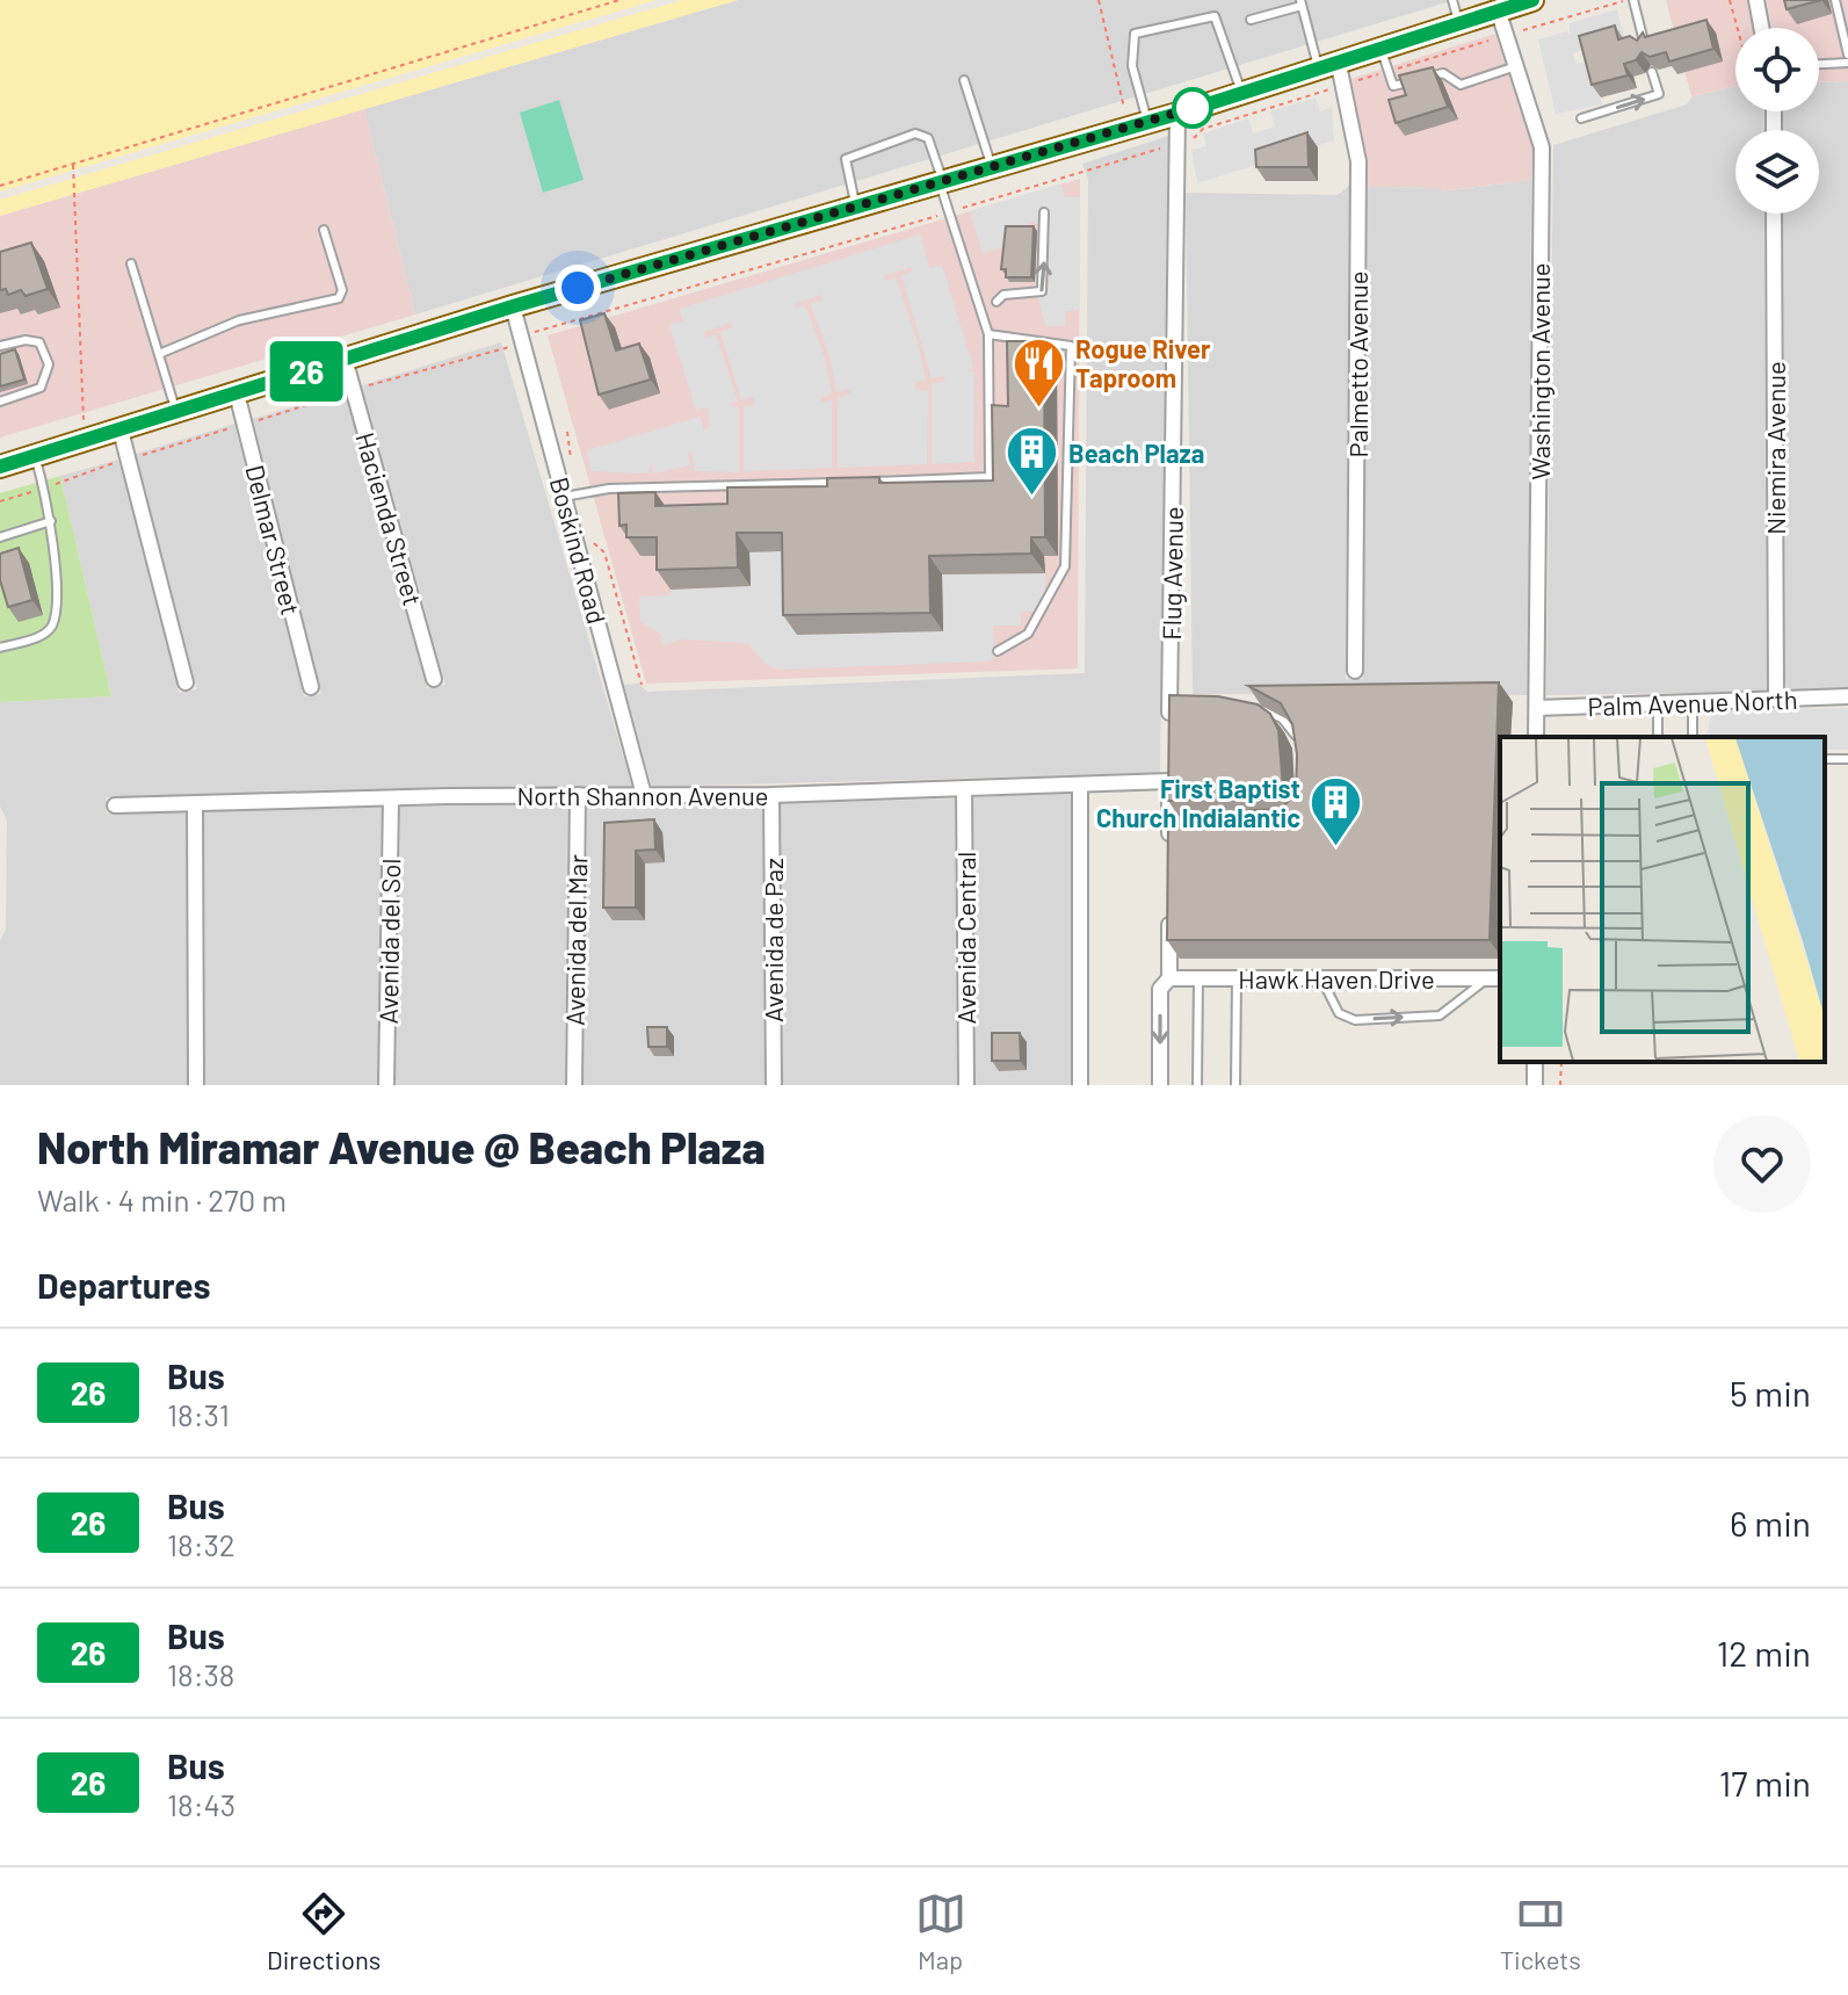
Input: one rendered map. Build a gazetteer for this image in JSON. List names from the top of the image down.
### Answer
{
  "streets": {
    "street": [
      "Palmetto Avenue",
      "Washington Avenue",
      "Niemira Avenue",
      "Hacienda Street",
      "Delmar Street",
      "Boskind Road",
      "Flug Avenue",
      "Palm Avenue North",
      "North Shannon Avenue",
      "Avenida Central",
      "Avenida del Mar",
      "Avenida de Paz",
      "Avenida del Sol",
      "Hawk Haven Drive"
    ]
  },
  "crossings": [
    ["Washington Avenue", "Palm Avenue North"],
    ["Niemira Avenue", "Palm Avenue North"],
    ["Boskind Road", "North Shannon Avenue"],
    ["North Shannon Avenue", "Avenida Central"],
    ["North Shannon Avenue", "Avenida del Mar"],
    ["North Shannon Avenue", "Avenida de Paz"],
    ["North Shannon Avenue", "Avenida del Sol"]
  ],
  "places": {
    "restaurant": ["Rogue River Taproom"],
    "building": ["Beach Plaza", "First Baptist Church Indialantic"]
  },
  "lines": ["bus line 26"],
  "page": {
    "on_map": "26",
    "heading": [
      ["North Miramar Avenue @ Beach Plaza", "Walk · 4 min · 270 m"],
      "Departures"
    ],
    "list": [
      {
        "mark": "26",
        "name": "Bus",
        "note": "18:31",
        "value": "5 min"
      },
      {
        "mark": "26",
        "name": "Bus",
        "note": "18:32",
        "value": "6 min"
      },
      {
        "mark": "26",
        "name": "Bus",
        "note": "18:38",
        "value": "12 min"
      },
      {
        "mark": "26",
        "name": "Bus",
        "note": "18:43",
        "value": "17 min"
      }
    ],
    "tabs": ["Directions", "Map", "Tickets"]
  }
}
